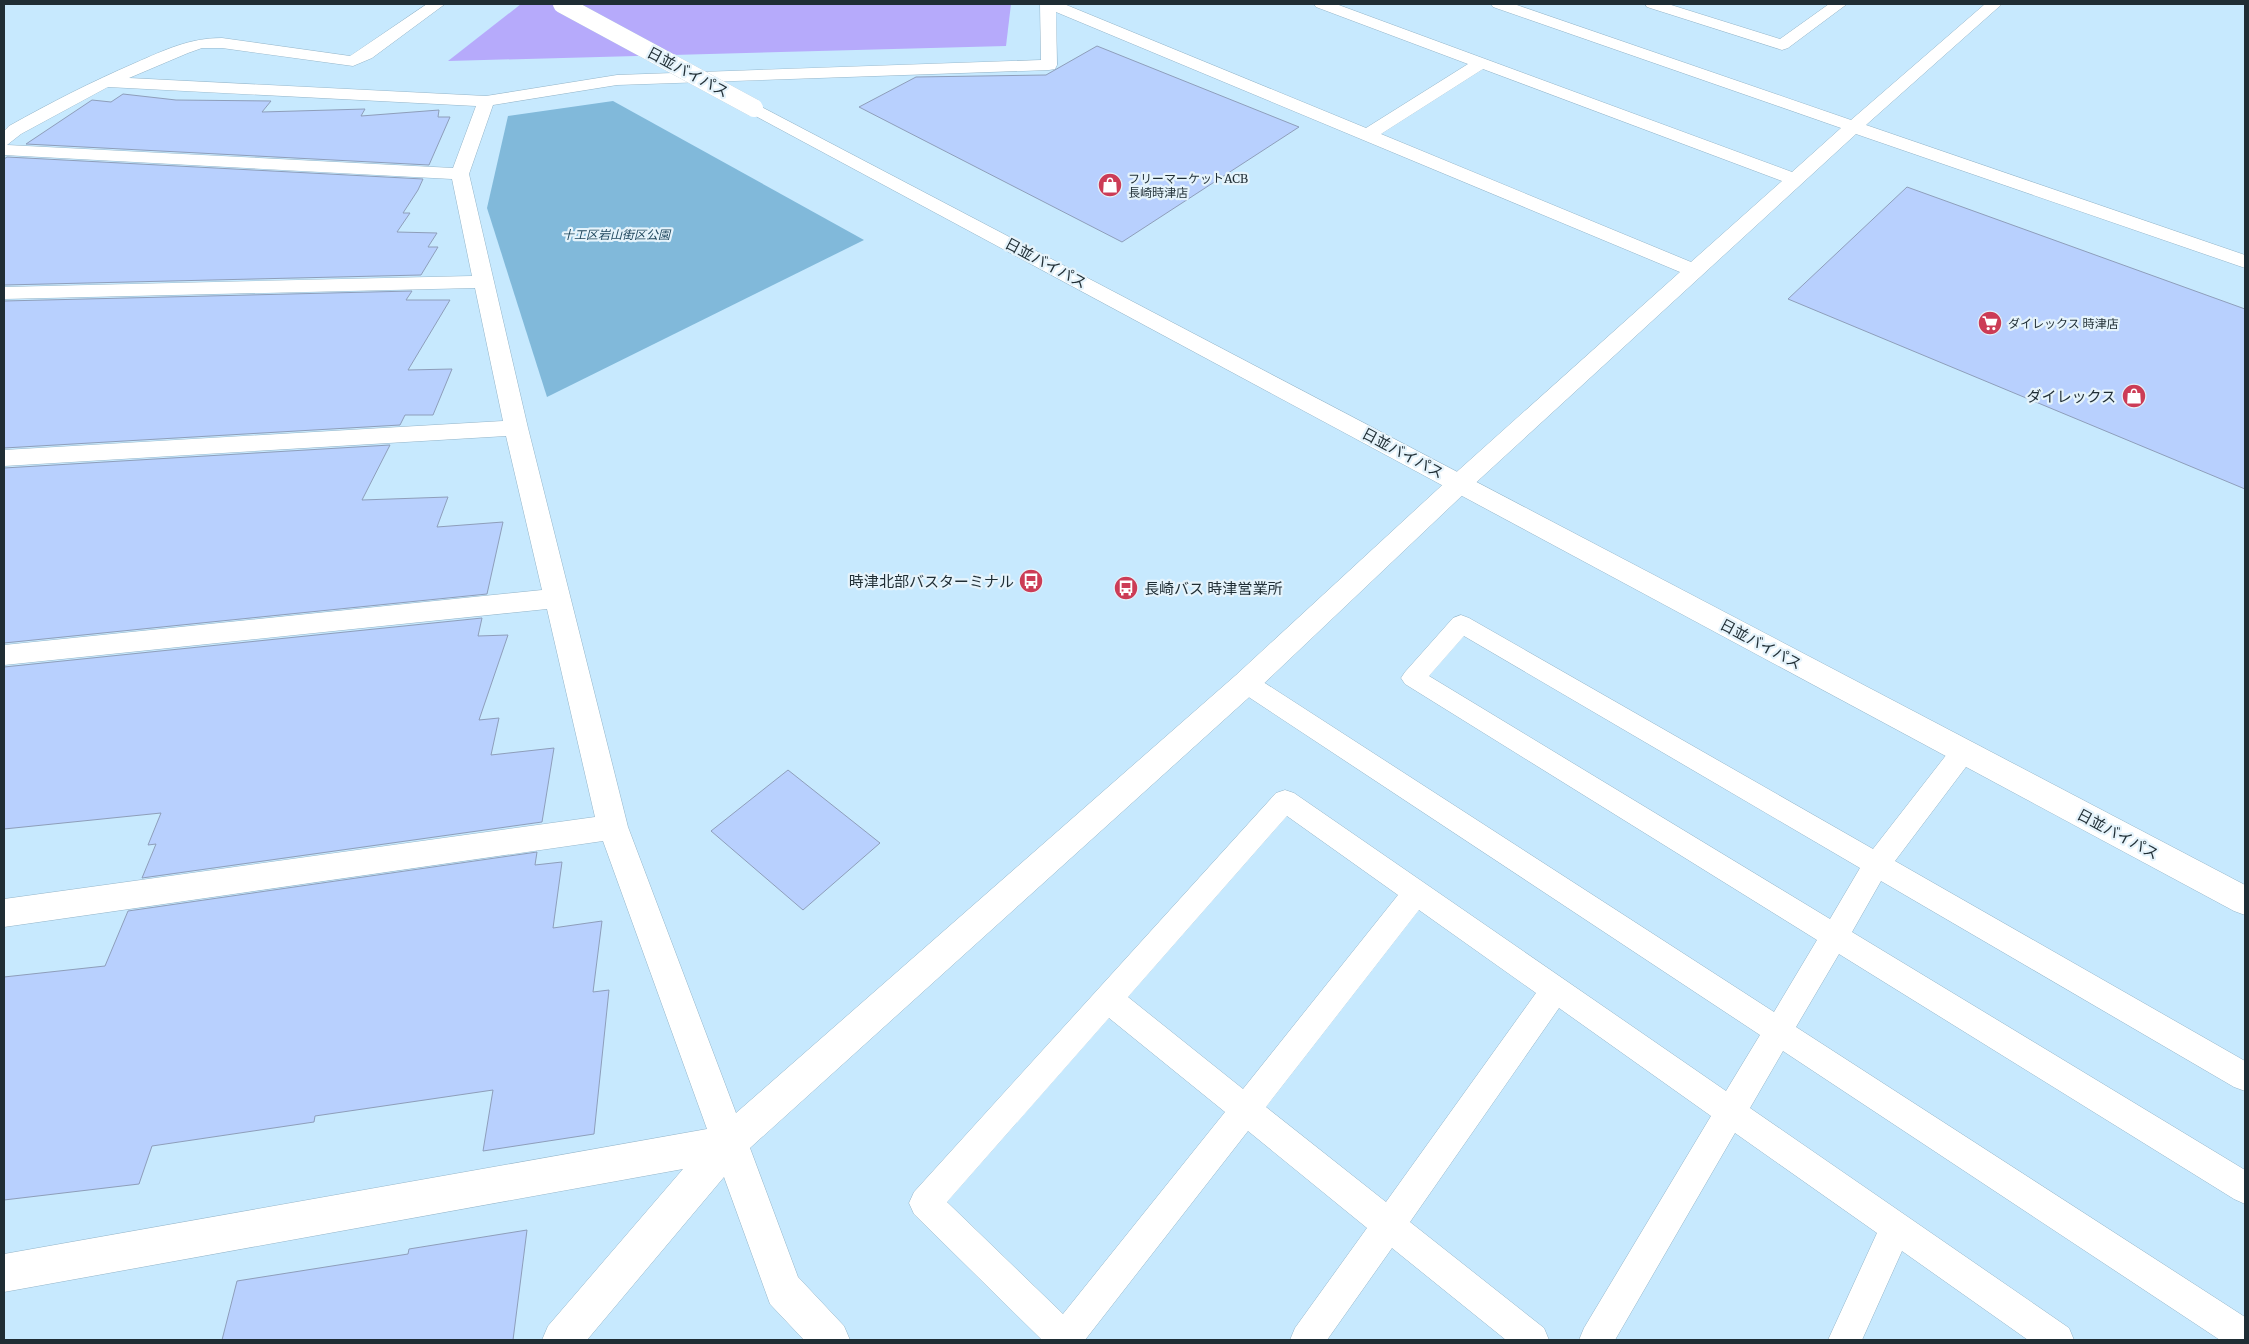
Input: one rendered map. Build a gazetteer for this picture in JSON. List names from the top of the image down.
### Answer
{
  "streets": {
    "main road": ["日並バイパス"]
  },
  "parks": ["十工区岩山街区公園"],
  "places": {
    "shop": ["フリーマーケットACB 長崎時津店", "ダイレックス"],
    "supermarket": ["ダイレックス 時津店"],
    "bus stop": ["時津北部バスターミナル", "長崎バス 時津営業所"]
  }
}
